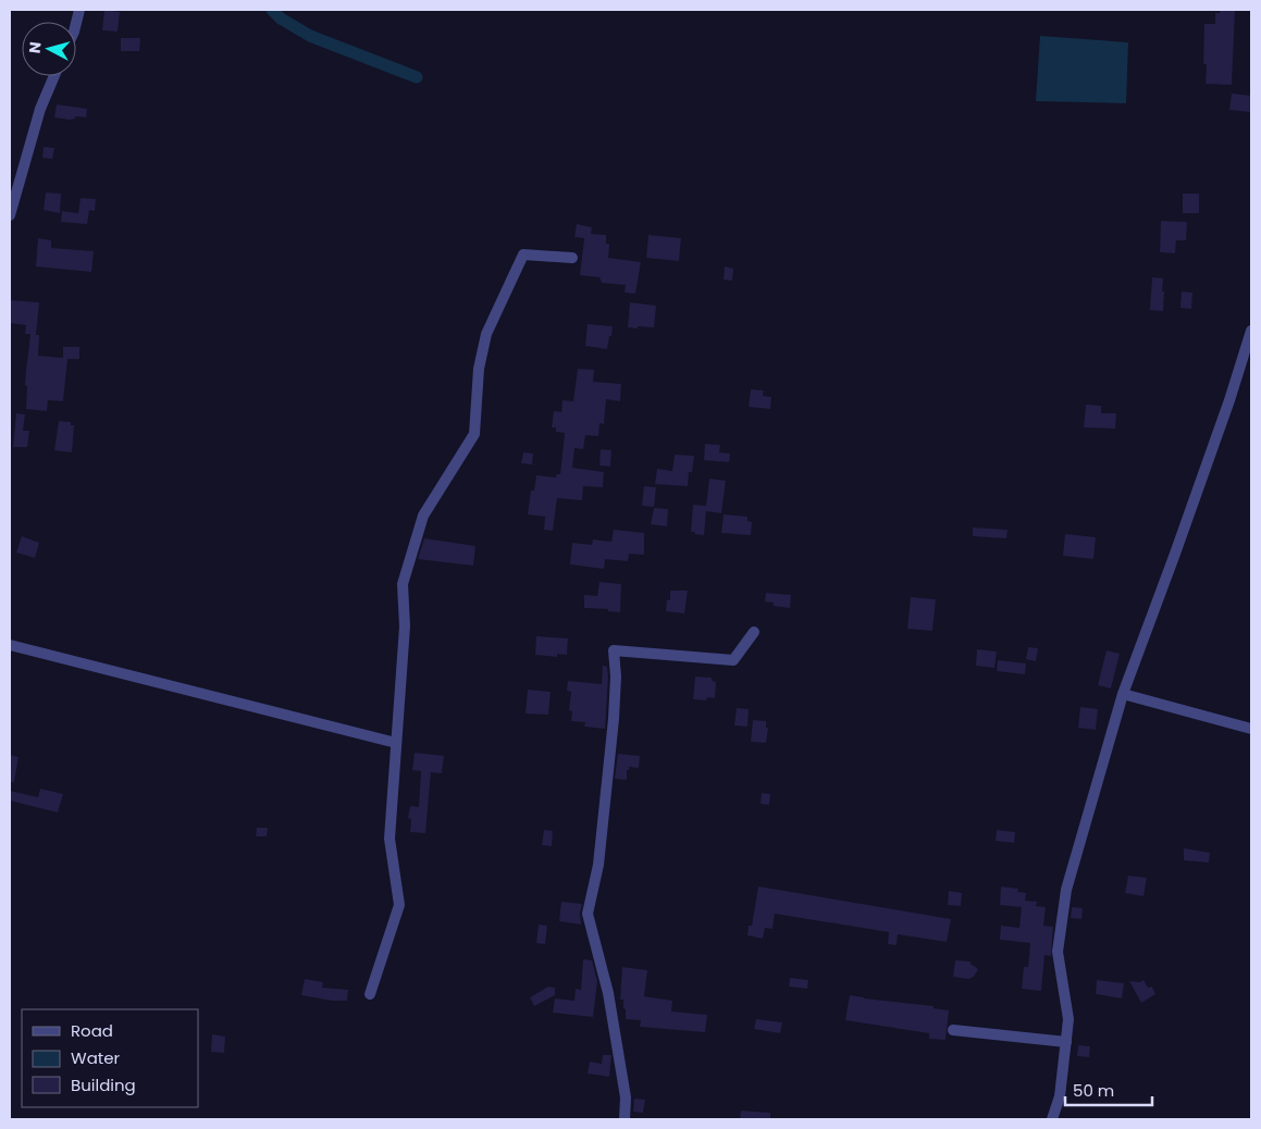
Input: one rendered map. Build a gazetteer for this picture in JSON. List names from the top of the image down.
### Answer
{
  "legend": ["Road", "Water", "Building"],
  "scale_bar": "50 m",
  "north": "left"
}
